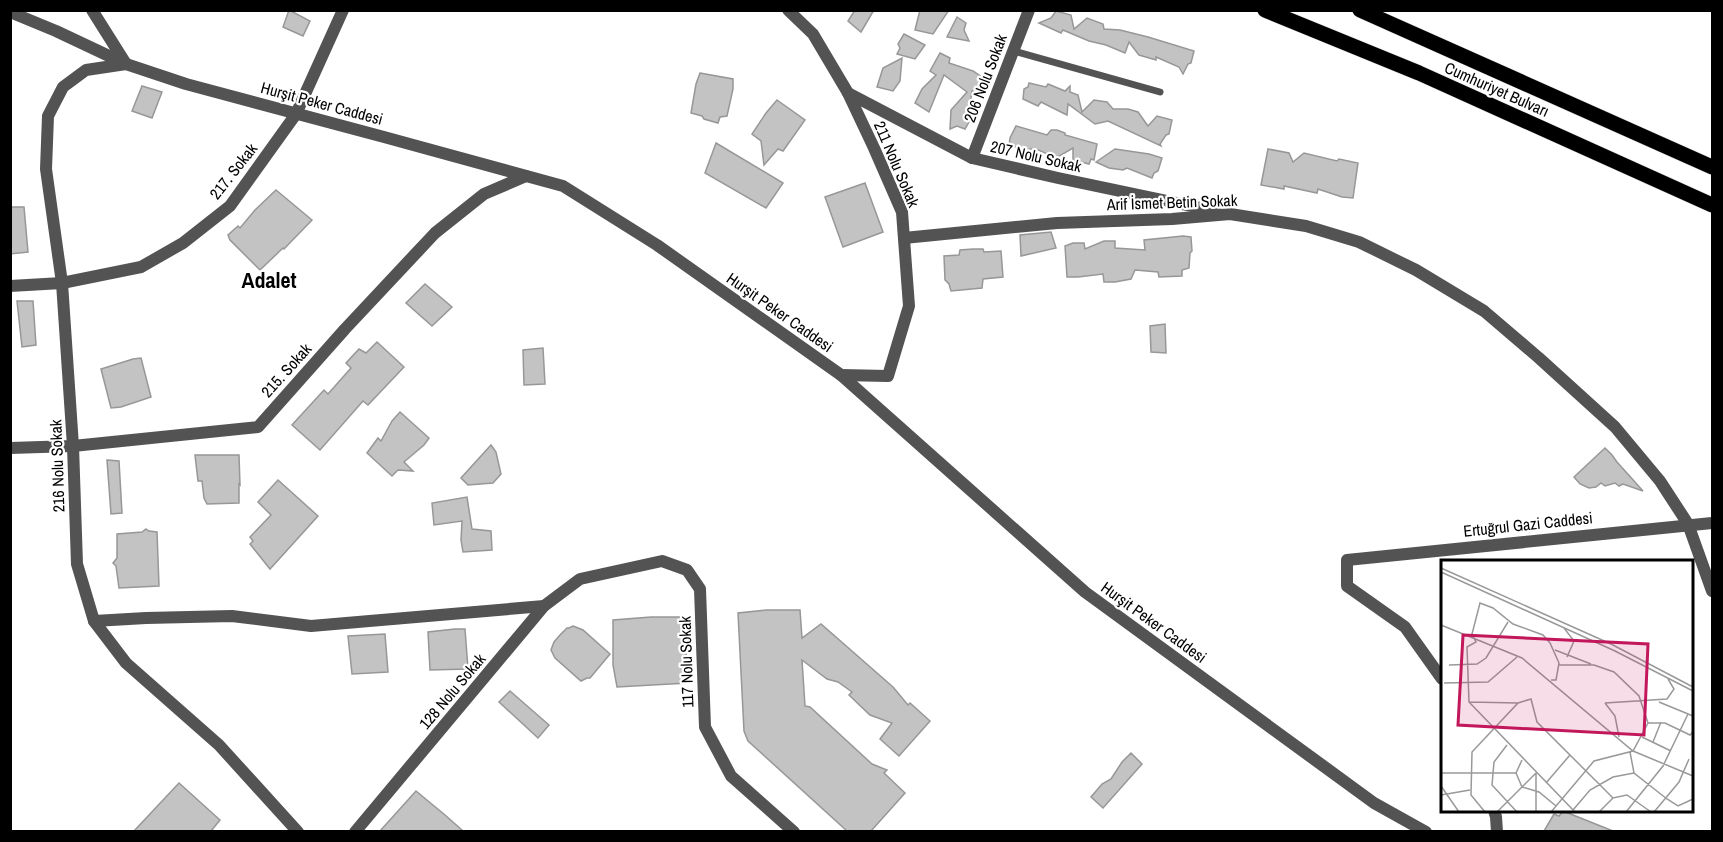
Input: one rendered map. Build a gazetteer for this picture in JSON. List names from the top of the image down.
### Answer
{
  "streets": {
    "main road": ["Cumhuriyet Bulvarı"],
    "street": [
      "206 Nolu Sokak",
      "Hurşit Peker Caddesi",
      "207 Nolu Sokak",
      "211 Nolu Sokak",
      "217. Sokak",
      "Arif İsmet Betin Sokak",
      "215. Sokak",
      "216 Nolu Sokak",
      "Ertuğrul Gazi Caddesi",
      "117 Nolu Sokak",
      "128 Nolu Sokak"
    ]
  },
  "crossings": [
    ["206 Nolu Sokak", "207 Nolu Sokak"],
    ["Hurşit Peker Caddesi", "211 Nolu Sokak"],
    ["Hurşit Peker Caddesi", "217. Sokak"],
    ["Hurşit Peker Caddesi", "215. Sokak"],
    ["Hurşit Peker Caddesi", "216 Nolu Sokak"],
    ["207 Nolu Sokak", "211 Nolu Sokak"],
    ["207 Nolu Sokak", "Arif İsmet Betin Sokak"],
    ["211 Nolu Sokak", "Arif İsmet Betin Sokak"],
    ["217. Sokak", "216 Nolu Sokak"],
    ["Arif İsmet Betin Sokak", "Ertuğrul Gazi Caddesi"],
    ["215. Sokak", "216 Nolu Sokak"],
    ["117 Nolu Sokak", "128 Nolu Sokak"]
  ],
  "districts": ["Adalet"]
}
